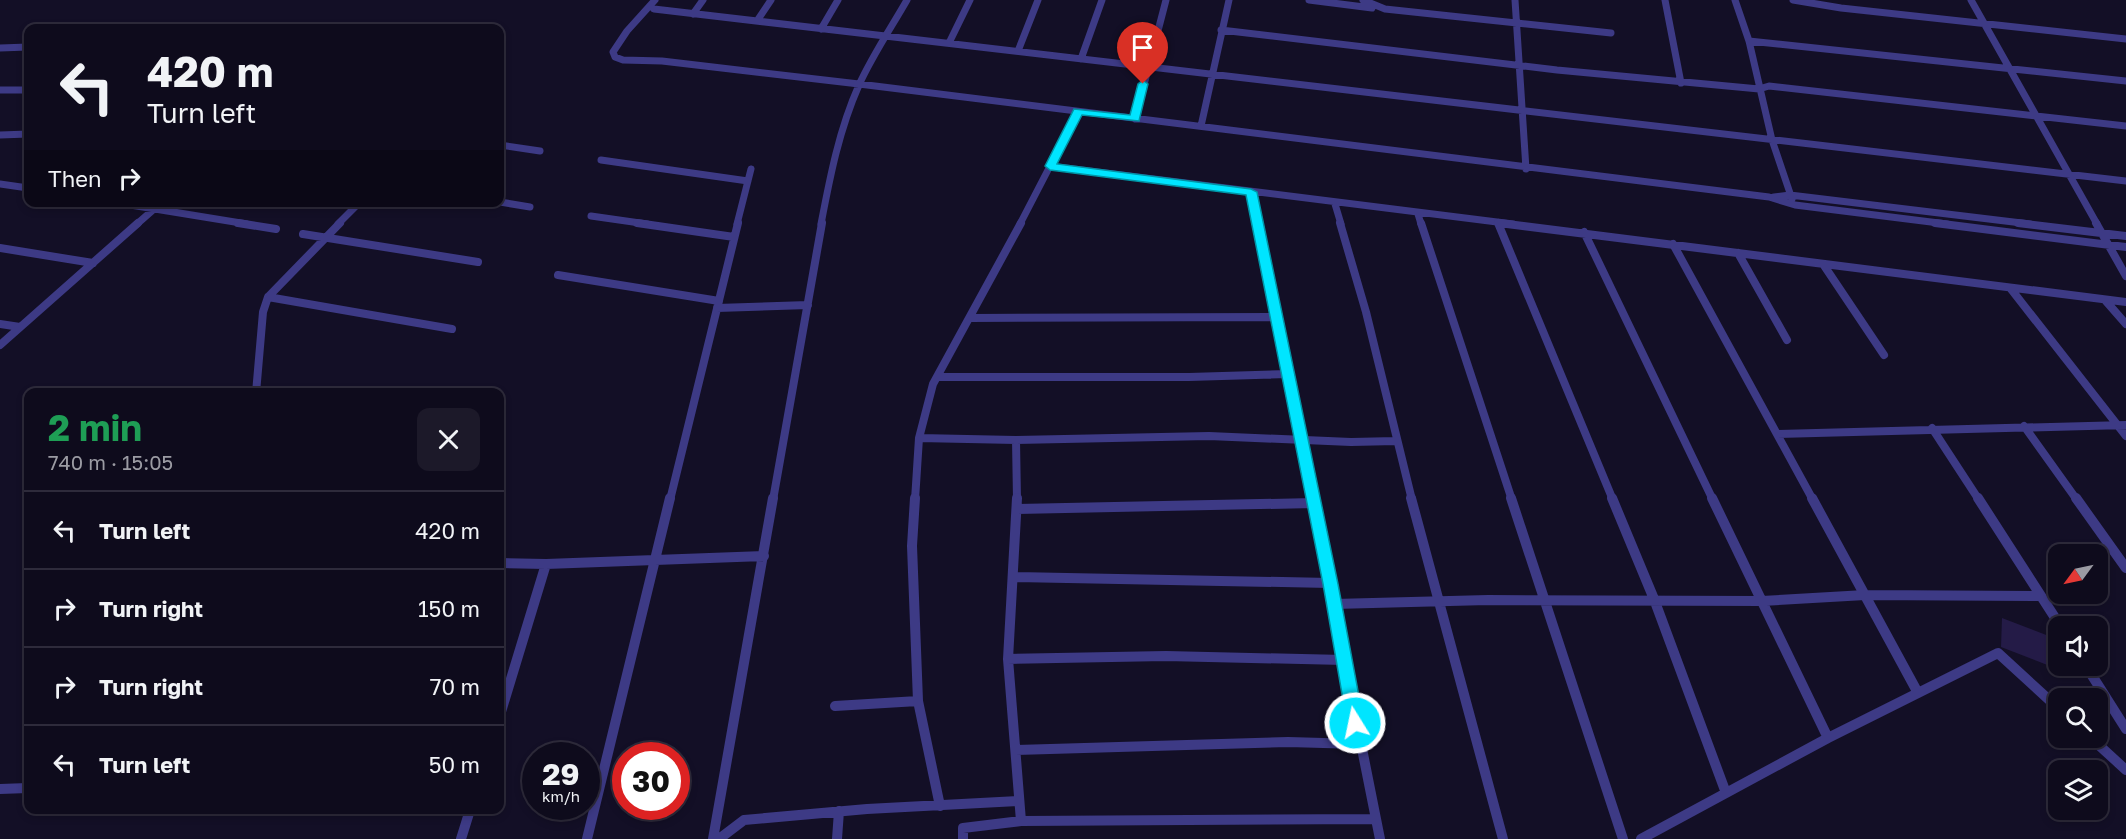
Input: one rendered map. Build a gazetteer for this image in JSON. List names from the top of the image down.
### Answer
{
  "north": "bottom left",
  "page": {
    "turn": ["420 m", "Turn left"],
    "then": "Then",
    "heading": ["2 min", "740 m · 15:05"],
    "list": [
      {
        "name": "Turn left",
        "value": "420 m"
      },
      {
        "name": "Turn right",
        "value": "150 m"
      },
      {
        "name": "Turn right",
        "value": "70 m"
      },
      {
        "name": "Turn left",
        "value": "50 m"
      }
    ],
    "speed": "29 km/h",
    "limit": "30"
  }
}
